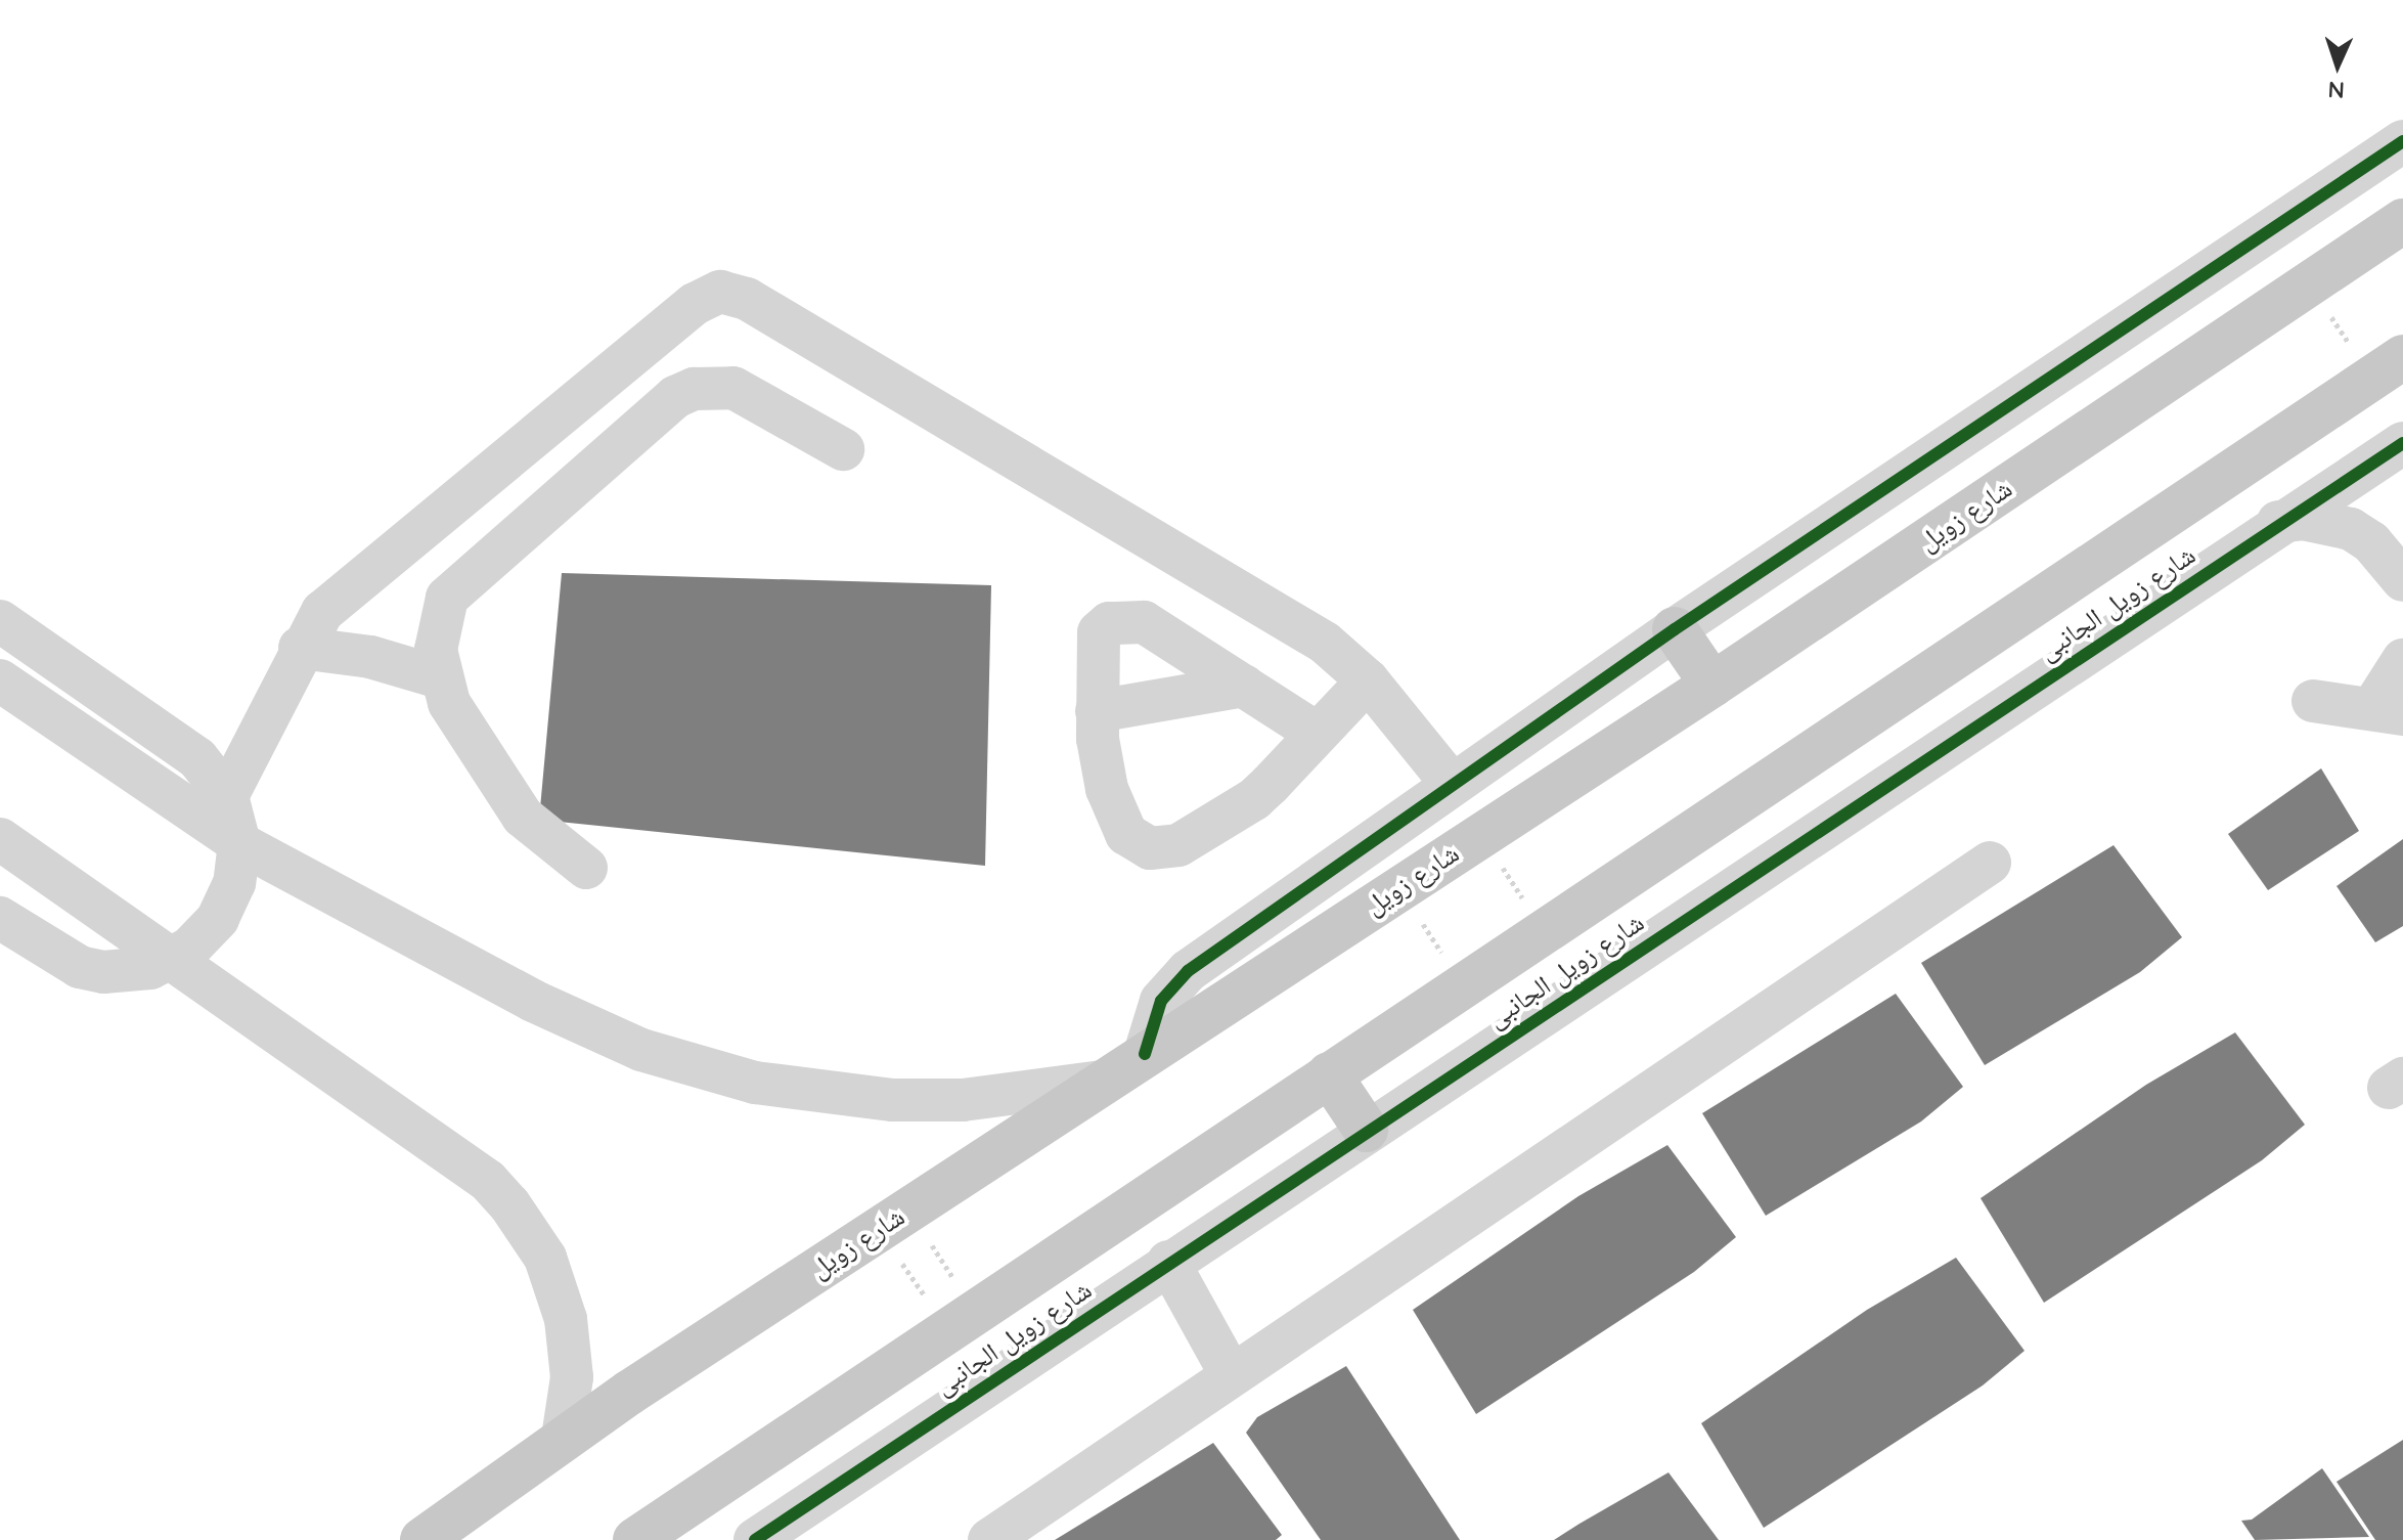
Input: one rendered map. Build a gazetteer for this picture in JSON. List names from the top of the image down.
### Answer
{
  "streets": {
    "main road": ["شارع زويل"],
    "street": ["شارع زويل الجانبى"]
  },
  "north": "bottom"
}
